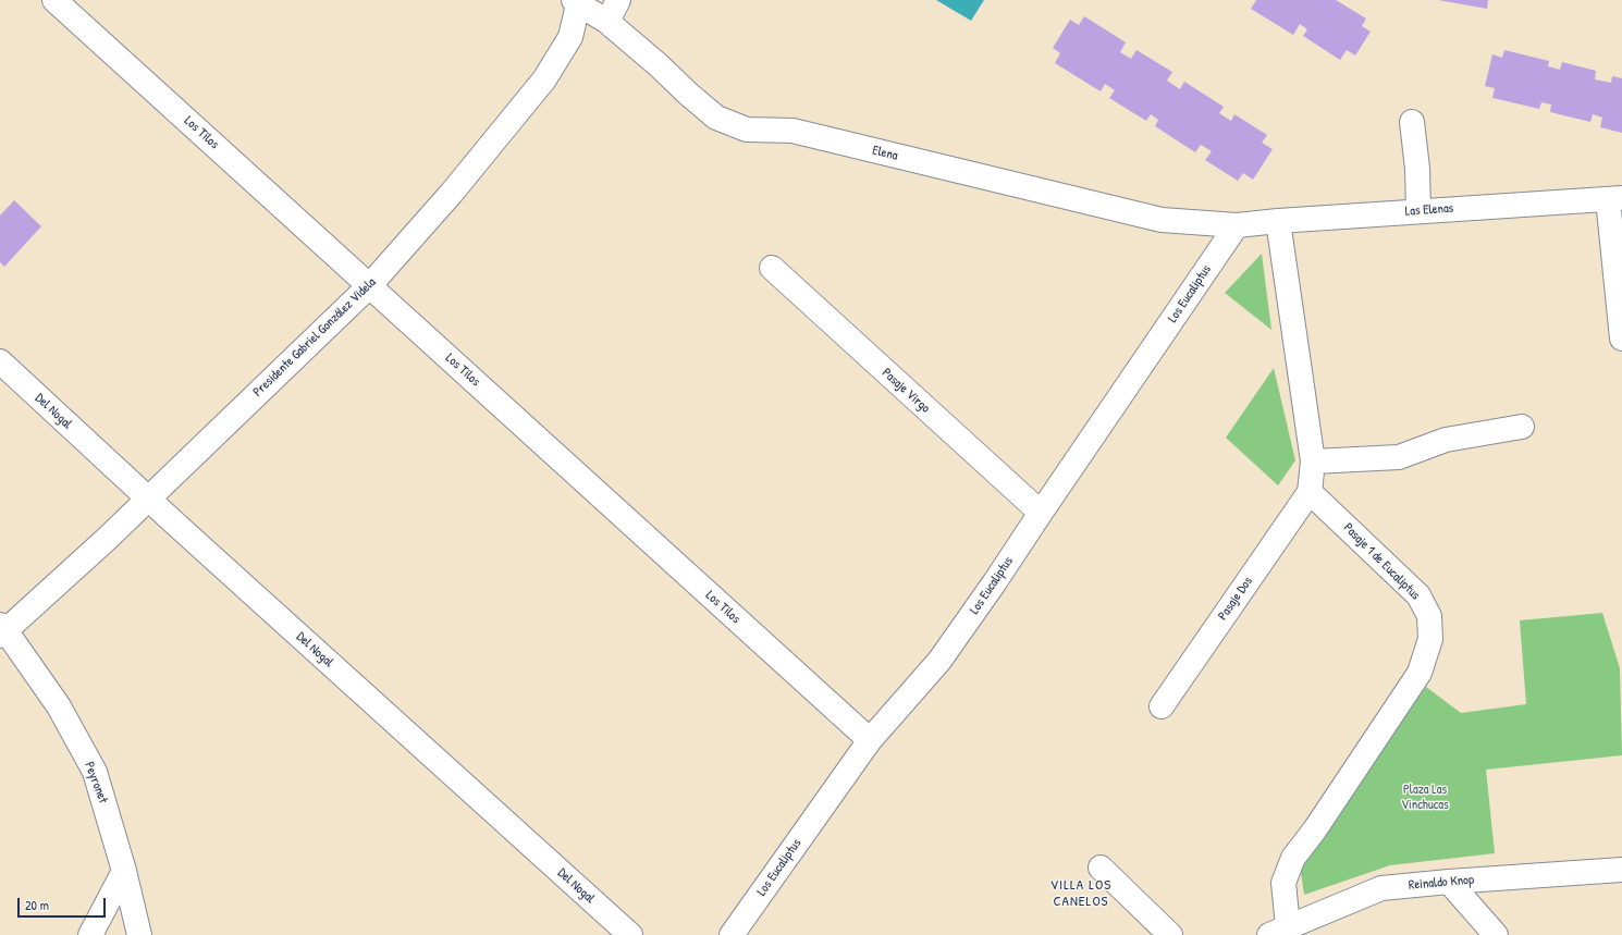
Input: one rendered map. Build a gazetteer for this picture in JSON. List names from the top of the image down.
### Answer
{
  "streets": {
    "street": [
      "Los Tilos",
      "Elena",
      "Las Elenas",
      "Los Eucaliptus",
      "Presidente Gabriel González Videla",
      "Pasaje Virgo",
      "Del Nogal",
      "Pasaje 1 de Eucaliptus",
      "Pasaje Dos",
      "Peyronet",
      "Reinaldo Knop"
    ]
  },
  "crossings": [
    ["Los Tilos", "Los Eucaliptus"],
    ["Los Tilos", "Presidente Gabriel González Videla"],
    ["Elena", "Las Elenas"],
    ["Elena", "Los Eucaliptus"],
    ["Elena", "Presidente Gabriel González Videla"],
    ["Las Elenas", "Los Eucaliptus"],
    ["Los Eucaliptus", "Pasaje Virgo"],
    ["Presidente Gabriel González Videla", "Del Nogal"],
    ["Presidente Gabriel González Videla", "Peyronet"],
    ["Pasaje 1 de Eucaliptus", "Pasaje Dos"],
    ["Pasaje 1 de Eucaliptus", "Reinaldo Knop"]
  ],
  "districts": ["VILLA LOS CANELOS"],
  "parks": ["Plaza Las Vinchucas"],
  "scale_bar": "20 m"
}
